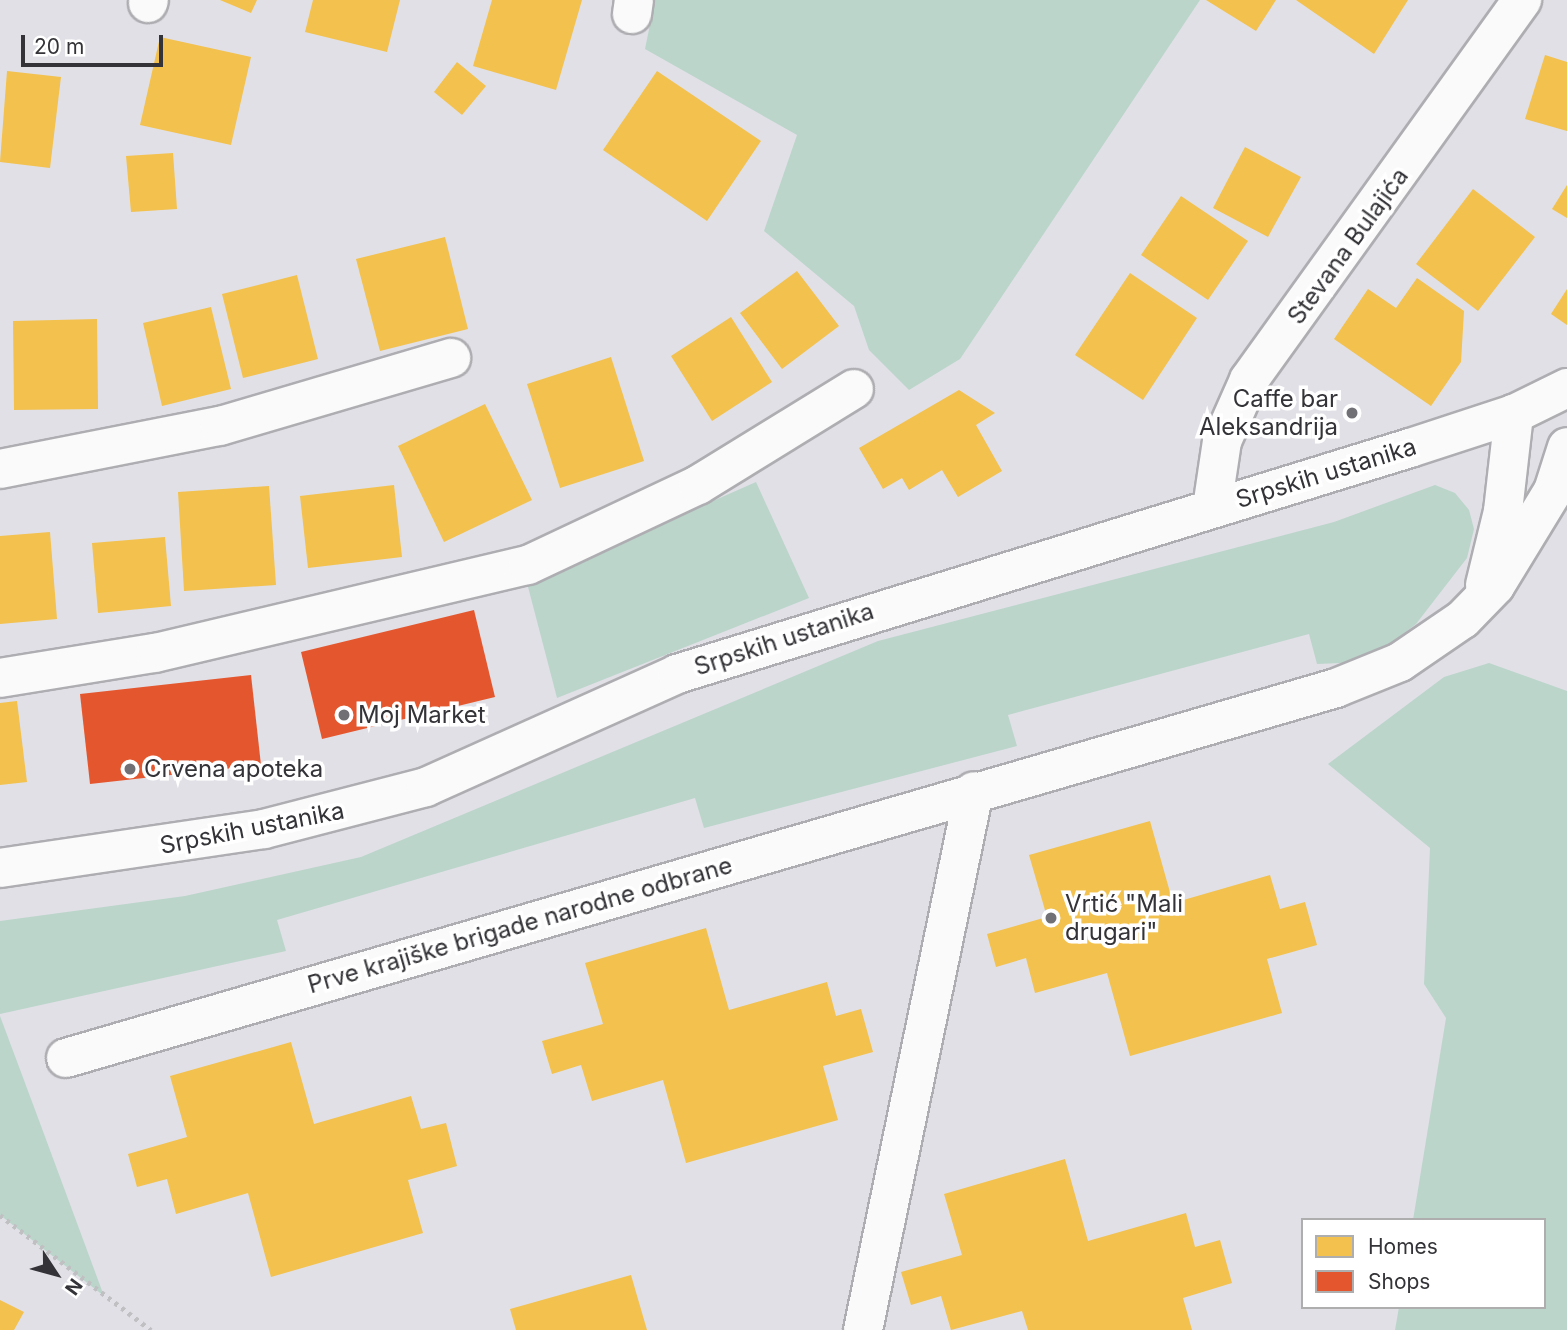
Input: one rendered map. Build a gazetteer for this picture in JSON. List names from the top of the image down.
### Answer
{
  "streets": {
    "street": ["Stevana Bulajića", "Srpskih ustanika", "Prve krajiške brigade narodne odbrane"]
  },
  "crossings": [
    ["Stevana Bulajića", "Srpskih ustanika"]
  ],
  "places": [
    "Caffe bar Aleksandrija",
    "Moj Market",
    "Crvena apoteka",
    "Vrtić \"Mali drugari\""
  ],
  "legend": ["Homes", "Shops"],
  "scale_bar": "20 m",
  "north": "bottom right"
}
